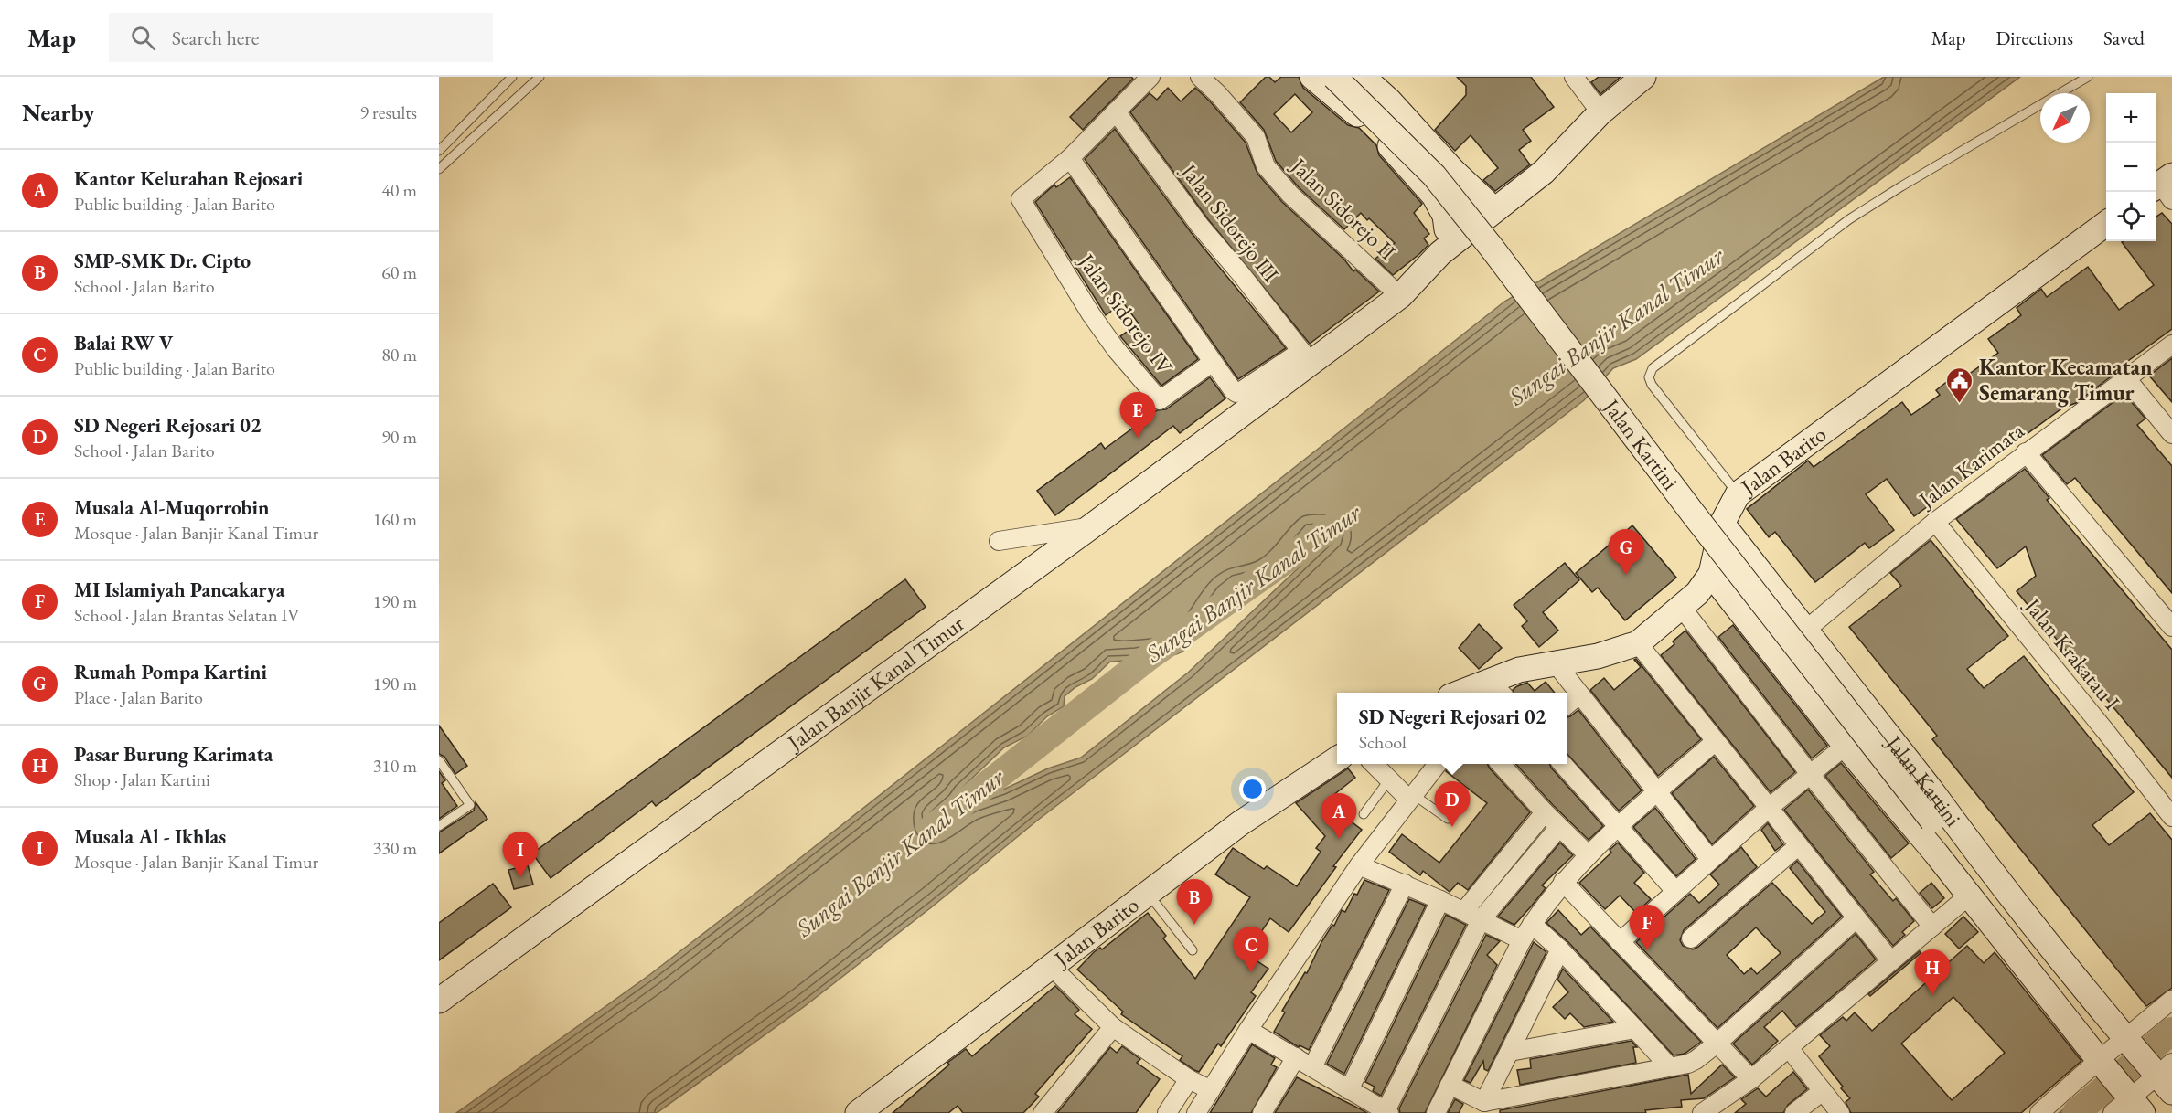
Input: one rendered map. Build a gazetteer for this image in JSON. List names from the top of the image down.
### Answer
{
  "streets": {
    "street": [
      "Jalan Sidorejo II",
      "Jalan Sidorejo III",
      "Jalan Sidorejo IV",
      "Jalan Kartini",
      "Jalan Barito",
      "Jalan Karimata",
      "Jalan Krakatau I",
      "Jalan Banjir Kanal Timur"
    ]
  },
  "crossings": [
    ["Jalan Sidorejo II", "Jalan Banjir Kanal Timur"],
    ["Jalan Sidorejo III", "Jalan Sidorejo IV"],
    ["Jalan Sidorejo III", "Jalan Banjir Kanal Timur"],
    ["Jalan Sidorejo IV", "Jalan Banjir Kanal Timur"],
    ["Jalan Kartini", "Jalan Barito"],
    ["Jalan Kartini", "Jalan Karimata"],
    ["Jalan Karimata", "Jalan Krakatau I"]
  ],
  "water": ["Sungai Banjir Kanal Timur"],
  "places": {
    "public building": ["Kantor Kecamatan Semarang Timur"]
  },
  "north": "bottom left",
  "page": {
    "header": "Map",
    "search": "Search here",
    "nav": ["Map", "Directions", "Saved"],
    "heading": ["Nearby", "9 results"],
    "map_buttons": ["+", "−"],
    "list": [
      {
        "mark": "A",
        "name": "Kantor Kelurahan Rejosari",
        "note": "Public building · Jalan Barito",
        "value": "40 m"
      },
      {
        "mark": "B",
        "name": "SMP-SMK Dr. Cipto",
        "note": "School · Jalan Barito",
        "value": "60 m"
      },
      {
        "mark": "C",
        "name": "Balai RW V",
        "note": "Public building · Jalan Barito",
        "value": "80 m"
      },
      {
        "mark": "D",
        "name": "SD Negeri Rejosari 02",
        "note": "School · Jalan Barito",
        "value": "90 m"
      },
      {
        "mark": "E",
        "name": "Musala Al-Muqorrobin",
        "note": "Mosque · Jalan Banjir Kanal Timur",
        "value": "160 m"
      },
      {
        "mark": "F",
        "name": "MI Islamiyah Pancakarya",
        "note": "School · Jalan Brantas Selatan IV",
        "value": "190 m"
      },
      {
        "mark": "G",
        "name": "Rumah Pompa Kartini",
        "note": "Place · Jalan Barito",
        "value": "190 m"
      },
      {
        "mark": "H",
        "name": "Pasar Burung Karimata",
        "note": "Shop · Jalan Kartini",
        "value": "310 m"
      },
      {
        "mark": "I",
        "name": "Musala Al - Ikhlas",
        "note": "Mosque · Jalan Banjir Kanal Timur",
        "value": "330 m"
      }
    ],
    "pins": [
      "E",
      "G",
      "D",
      "A",
      "I",
      "B",
      "F",
      "C",
      "H"
    ],
    "popup": ["SD Negeri Rejosari 02", "School"]
  }
}
